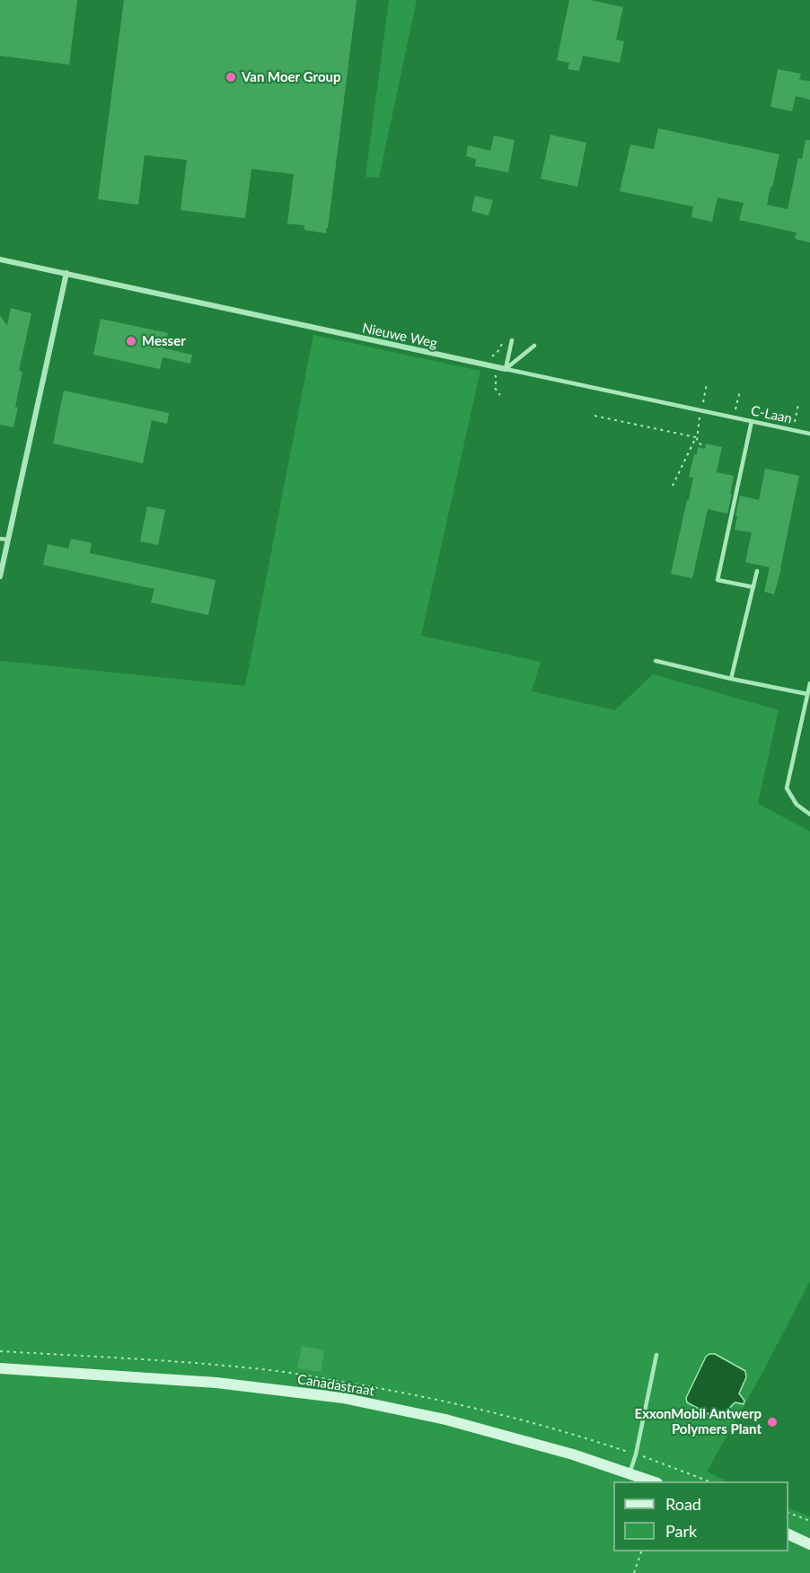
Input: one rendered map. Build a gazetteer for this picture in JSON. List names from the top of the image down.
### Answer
{
  "streets": {
    "street": ["Nieuwe Weg", "Canadastraat"],
    "lane": ["C-Laan"]
  },
  "crossings": [
    ["Nieuwe Weg", "C-Laan"]
  ],
  "places": ["Van Moer Group", "Messer", "ExxonMobil Antwerp Polymers Plant"],
  "legend": ["Road", "Park"]
}
